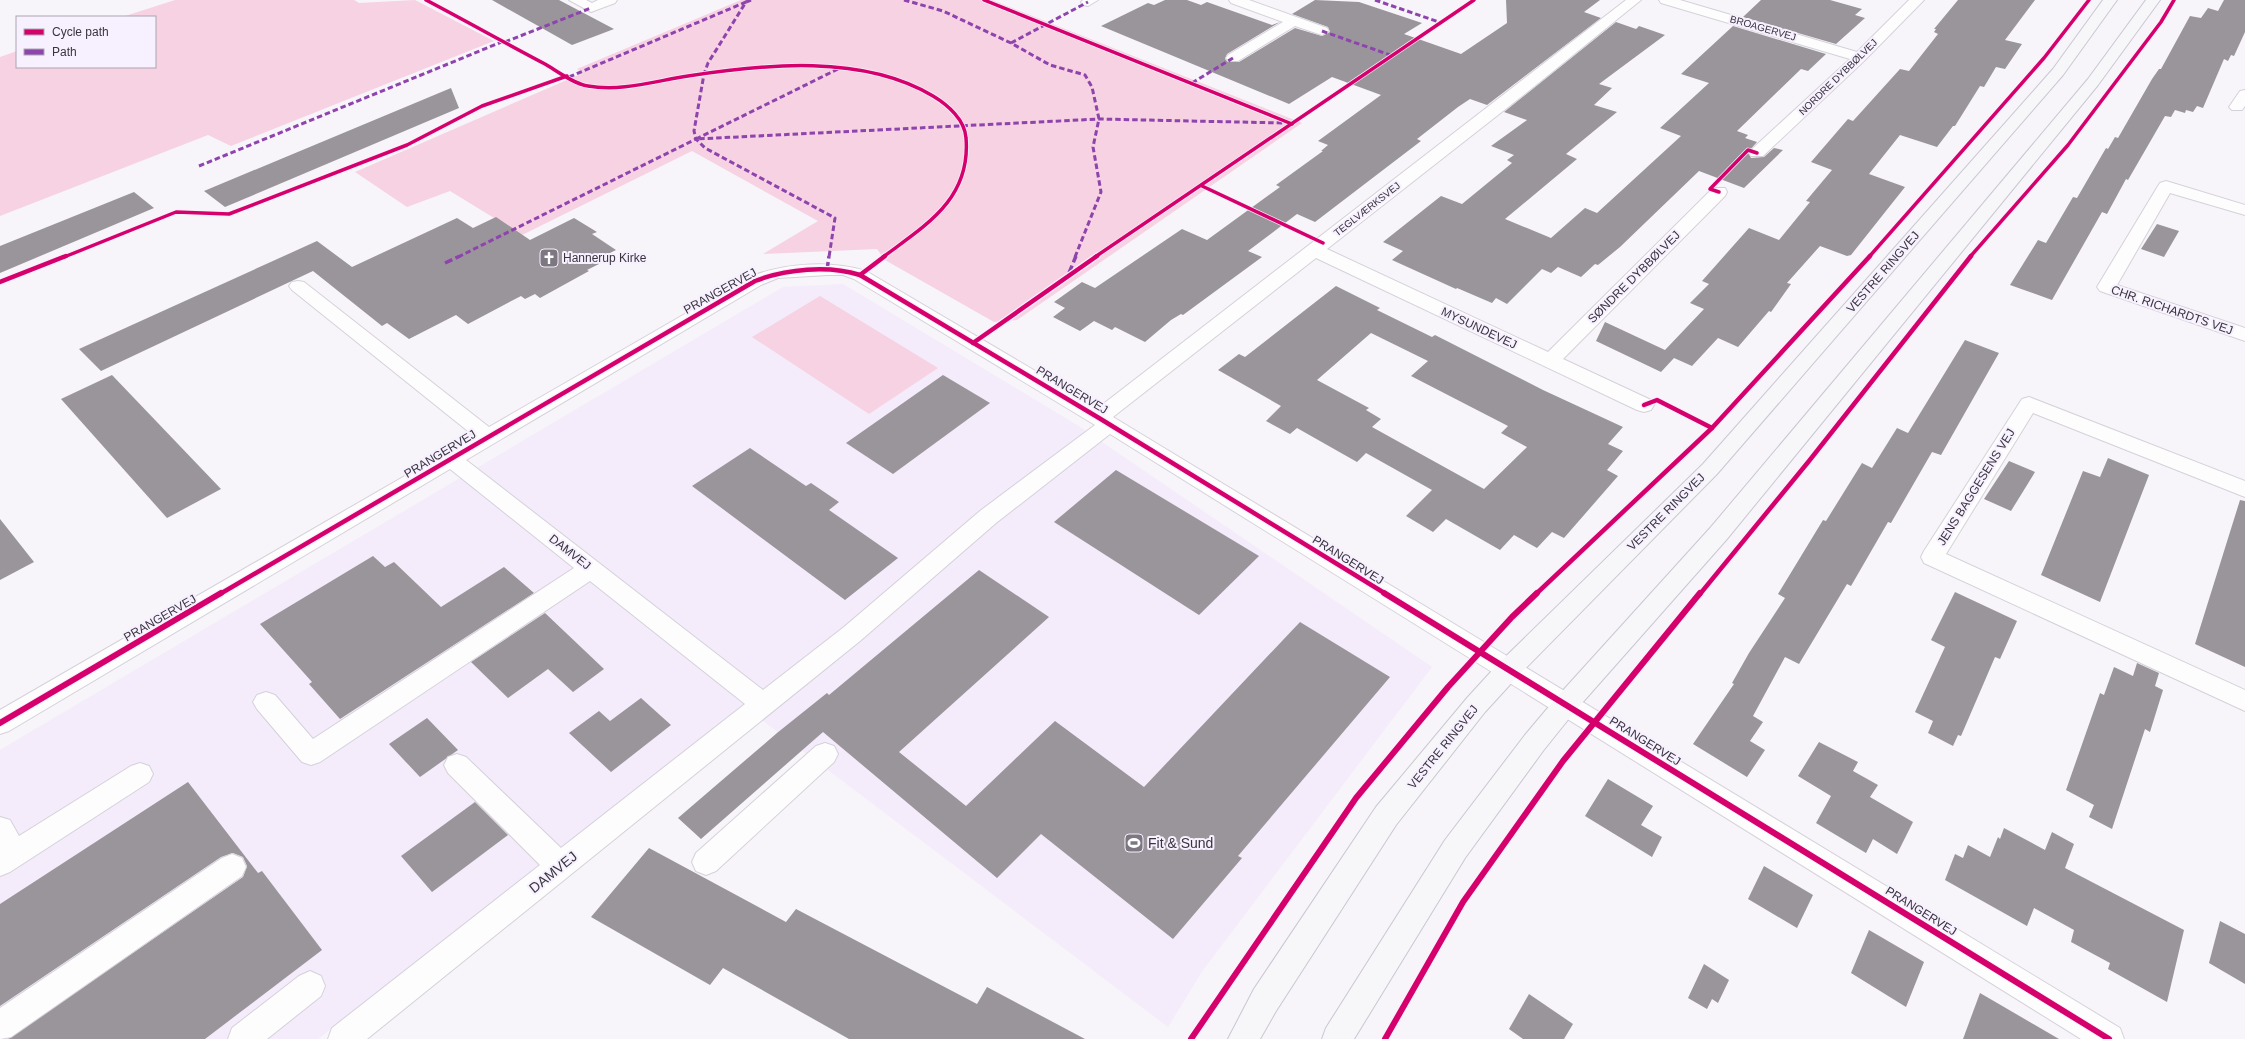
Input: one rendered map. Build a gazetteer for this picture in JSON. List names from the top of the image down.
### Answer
{
  "streets": {
    "main road": ["VESTRE RINGVEJ"],
    "street": [
      "BROAGERVEJ",
      "NORDRE DYBBØLVEJ",
      "TEGLVÆRKSVEJ",
      "SØNDRE DYBBØLVEJ",
      "PRANGERVEJ",
      "CHR. RICHARDTS VEJ",
      "MYSUNDEVEJ",
      "JENS BAGGESENS VEJ",
      "DAMVEJ"
    ]
  },
  "crossings": [
    ["BROAGERVEJ", "NORDRE DYBBØLVEJ"],
    ["TEGLVÆRKSVEJ", "PRANGERVEJ"],
    ["TEGLVÆRKSVEJ", "MYSUNDEVEJ"],
    ["VESTRE RINGVEJ", "PRANGERVEJ"],
    ["SØNDRE DYBBØLVEJ", "MYSUNDEVEJ"],
    ["PRANGERVEJ", "DAMVEJ"]
  ],
  "places": {
    "church": ["Hannerup Kirke"],
    "sports": ["Fit & Sund"]
  },
  "legend": ["Cycle path", "Path"]
}
